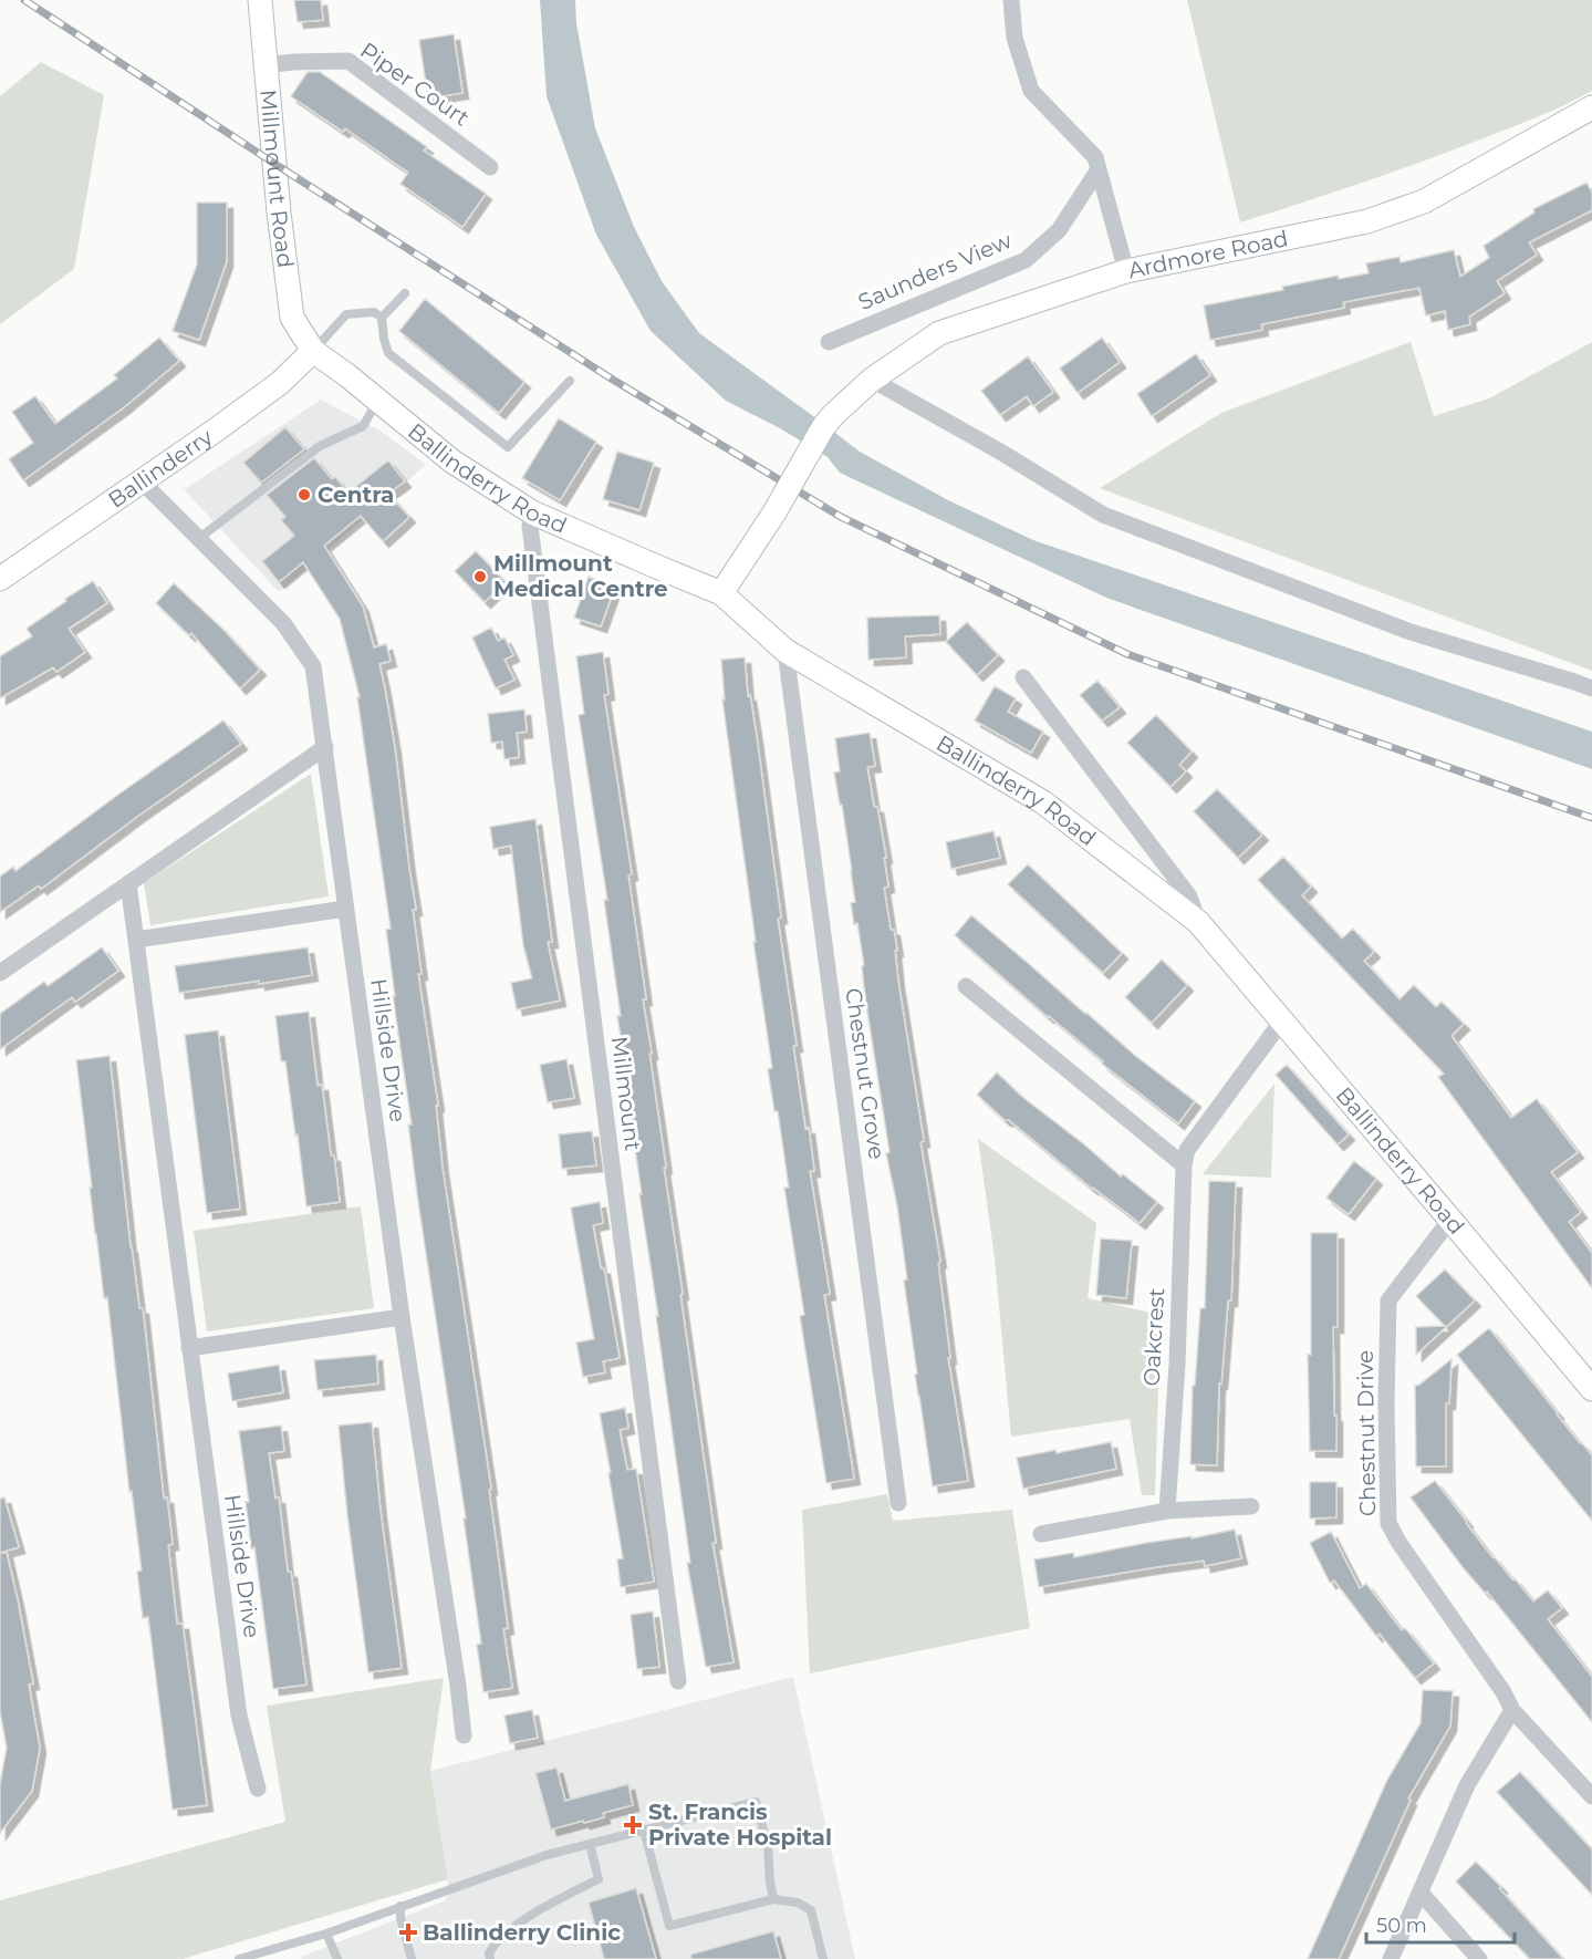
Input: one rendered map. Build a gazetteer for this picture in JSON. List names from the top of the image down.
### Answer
{
  "streets": {
    "street": [
      "Piper Court",
      "Millmount Road",
      "Ardmore Road",
      "Saunders View",
      "Ballinderry",
      "Ballinderry Road",
      "Hillside Drive",
      "Chestnut Grove",
      "Millmount",
      "Oakcrest",
      "Chestnut Drive"
    ]
  },
  "crossings": [
    ["Piper Court", "Millmount Road"],
    ["Millmount Road", "Ballinderry"],
    ["Millmount Road", "Ballinderry Road"],
    ["Ardmore Road", "Ballinderry Road"],
    ["Ballinderry", "Ballinderry Road"],
    ["Ballinderry", "Hillside Drive"],
    ["Ballinderry Road", "Chestnut Grove"],
    ["Ballinderry Road", "Millmount"],
    ["Ballinderry Road", "Oakcrest"],
    ["Ballinderry Road", "Chestnut Drive"]
  ],
  "places": {
    "other": ["Centra", "Millmount Medical Centre"],
    "health": ["St. Francis Private Hospital", "Ballinderry Clinic"]
  },
  "scale_bar": "50 m"
}
